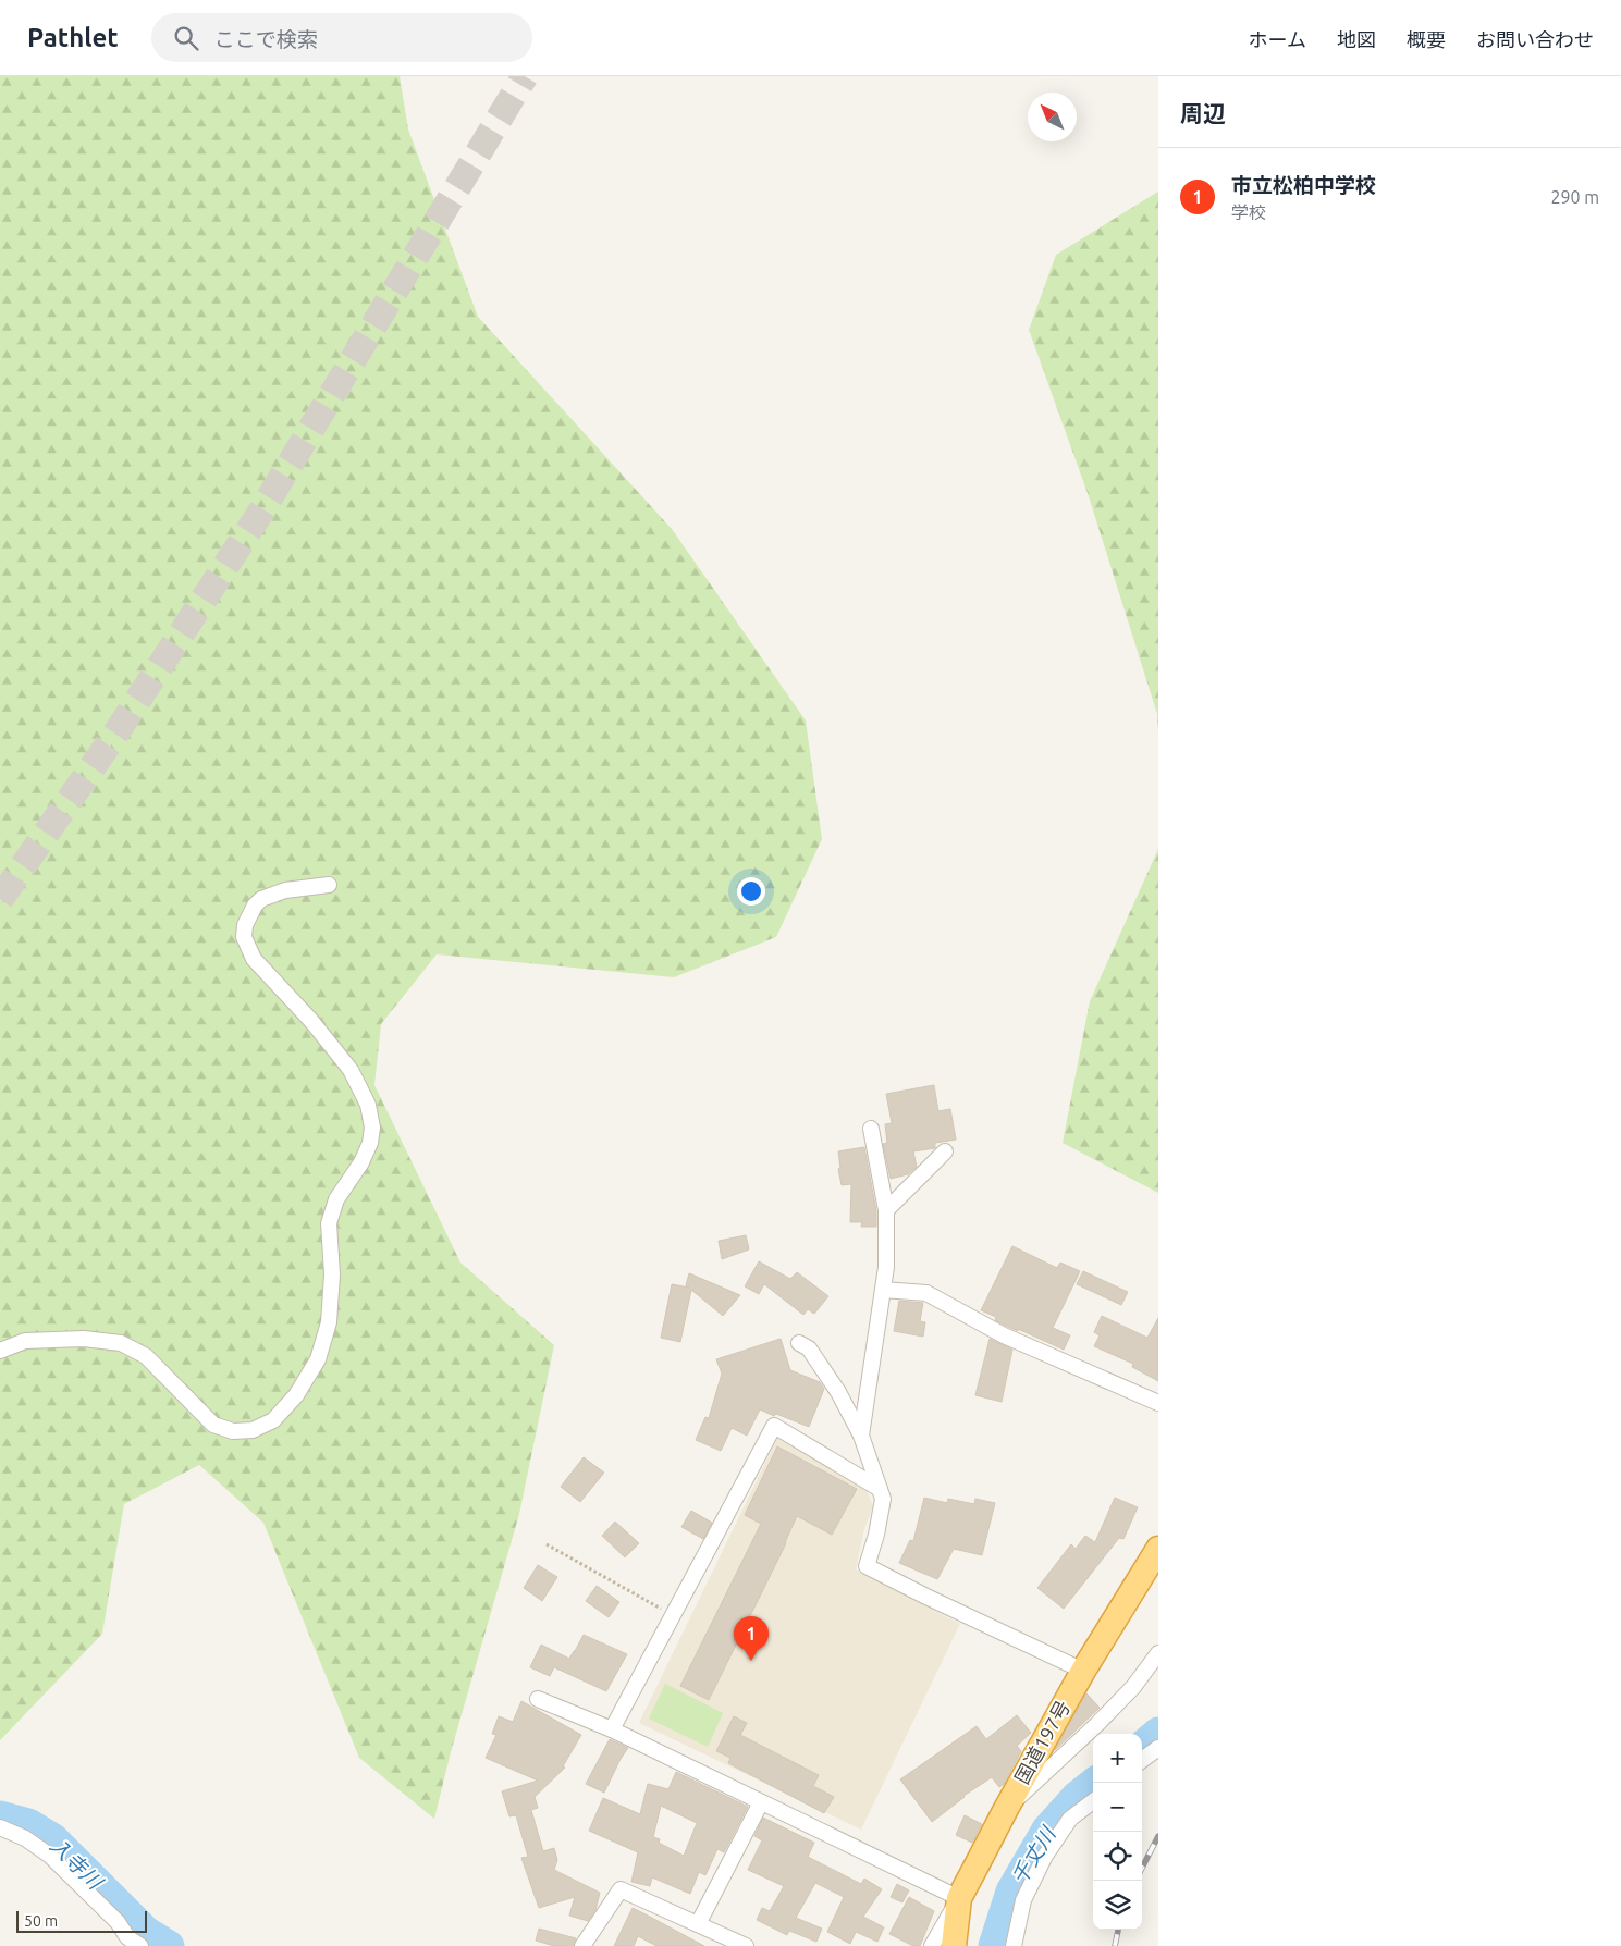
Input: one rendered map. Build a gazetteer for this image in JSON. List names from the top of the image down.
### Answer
{
  "streets": {
    "highway": ["国道197号"]
  },
  "water": ["千丈川", "入寺川"],
  "scale_bar": "50 m",
  "north": "top left",
  "page": {
    "header": "Pathlet",
    "search": "ここで検索",
    "nav": [
      "ホーム",
      "地図",
      "概要",
      "お問い合わせ"
    ],
    "heading": "周辺",
    "list": [
      {
        "mark": "1",
        "name": "市立松柏中学校",
        "note": "学校",
        "value": "290 m"
      }
    ],
    "pins": "1",
    "map_buttons": ["+", "−"],
    "scale": "50 m"
  }
}
